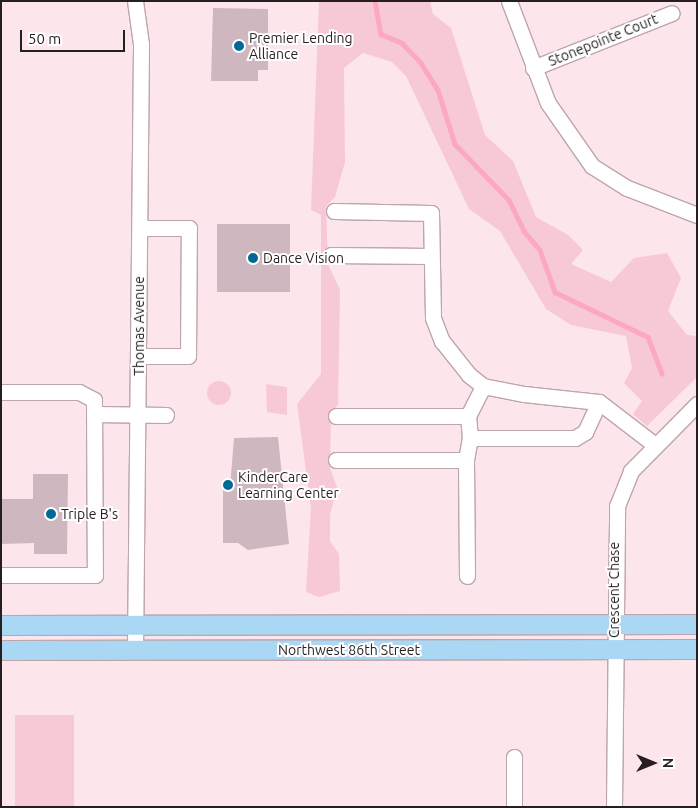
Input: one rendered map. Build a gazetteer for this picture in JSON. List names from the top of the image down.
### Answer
{
  "streets": {
    "main road": ["Northwest 86th Street"],
    "street": ["Stonepointe Court", "Thomas Avenue", "Crescent Chase"]
  },
  "crossings": [
    ["Thomas Avenue", "Northwest 86th Street"],
    ["Crescent Chase", "Northwest 86th Street"]
  ],
  "places": [
    "Premier Lending Alliance",
    "Dance Vision",
    "KinderCare Learning Center",
    "Triple B's"
  ],
  "scale_bar": "50 m",
  "north": "right"
}
